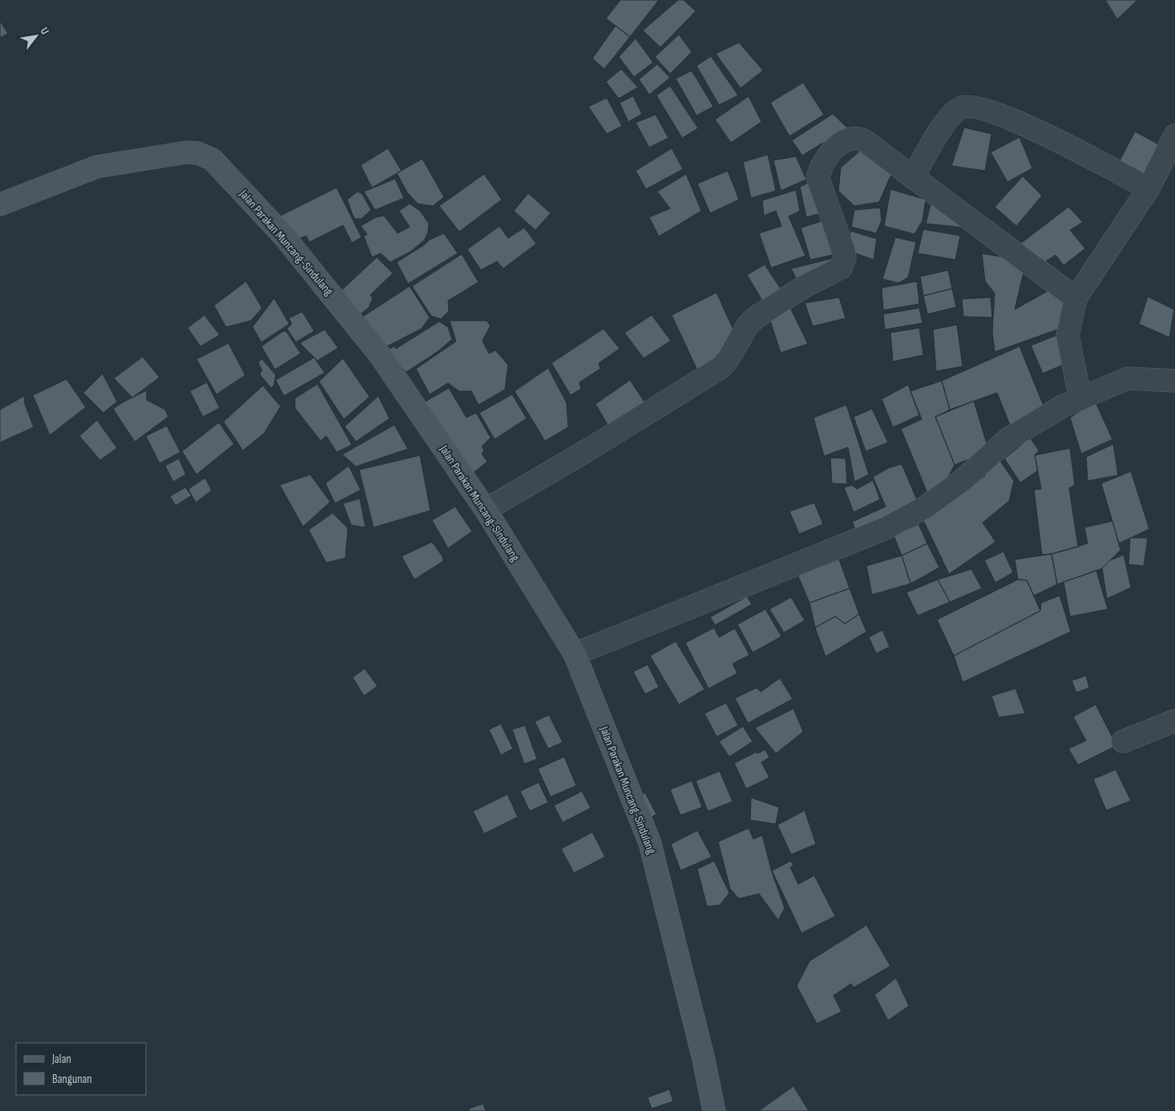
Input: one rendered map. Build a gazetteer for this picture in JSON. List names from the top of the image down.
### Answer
{
  "streets": {
    "street": ["Jalan Parakan Muncang-Sindulang"]
  },
  "legend": ["Jalan", "Bangunan"],
  "north": "top right"
}
